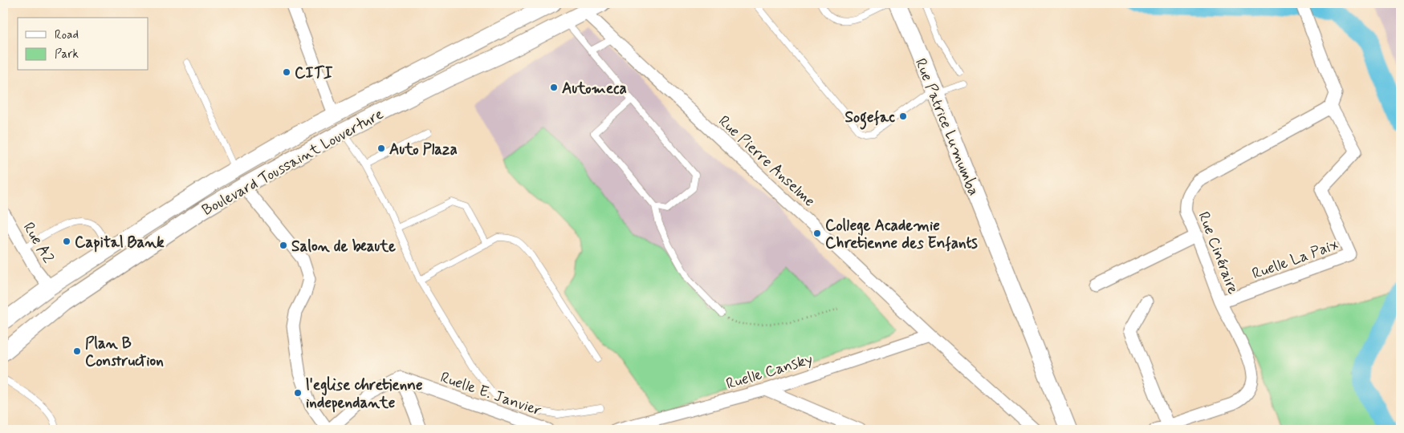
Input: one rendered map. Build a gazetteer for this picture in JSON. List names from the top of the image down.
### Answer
{
  "streets": {
    "main road": ["Rue Patrice Lumumba", "Boulevard Toussaint Louverture"],
    "street": [
      "Rue Pierre Anselme",
      "Rue A2",
      "Rue Cinéraire",
      "Ruelle La Paix",
      "Ruelle Cansky",
      "Ruelle E. Janvier"
    ]
  },
  "crossings": [
    ["Rue Pierre Anselme", "Boulevard Toussaint Louverture"],
    ["Rue Pierre Anselme", "Ruelle Cansky"],
    ["Boulevard Toussaint Louverture", "Rue A2"],
    ["Rue Cinéraire", "Ruelle La Paix"]
  ],
  "places": [
    "CITI",
    "Automeca",
    "Sogefac",
    "Auto Plaza",
    "College Academie Chretienne des Enfants",
    "Capital Bank",
    "Salon de beaute",
    "Plan B Construction",
    "l'eglise chretienne independante"
  ],
  "legend": ["Road", "Park"]
}
